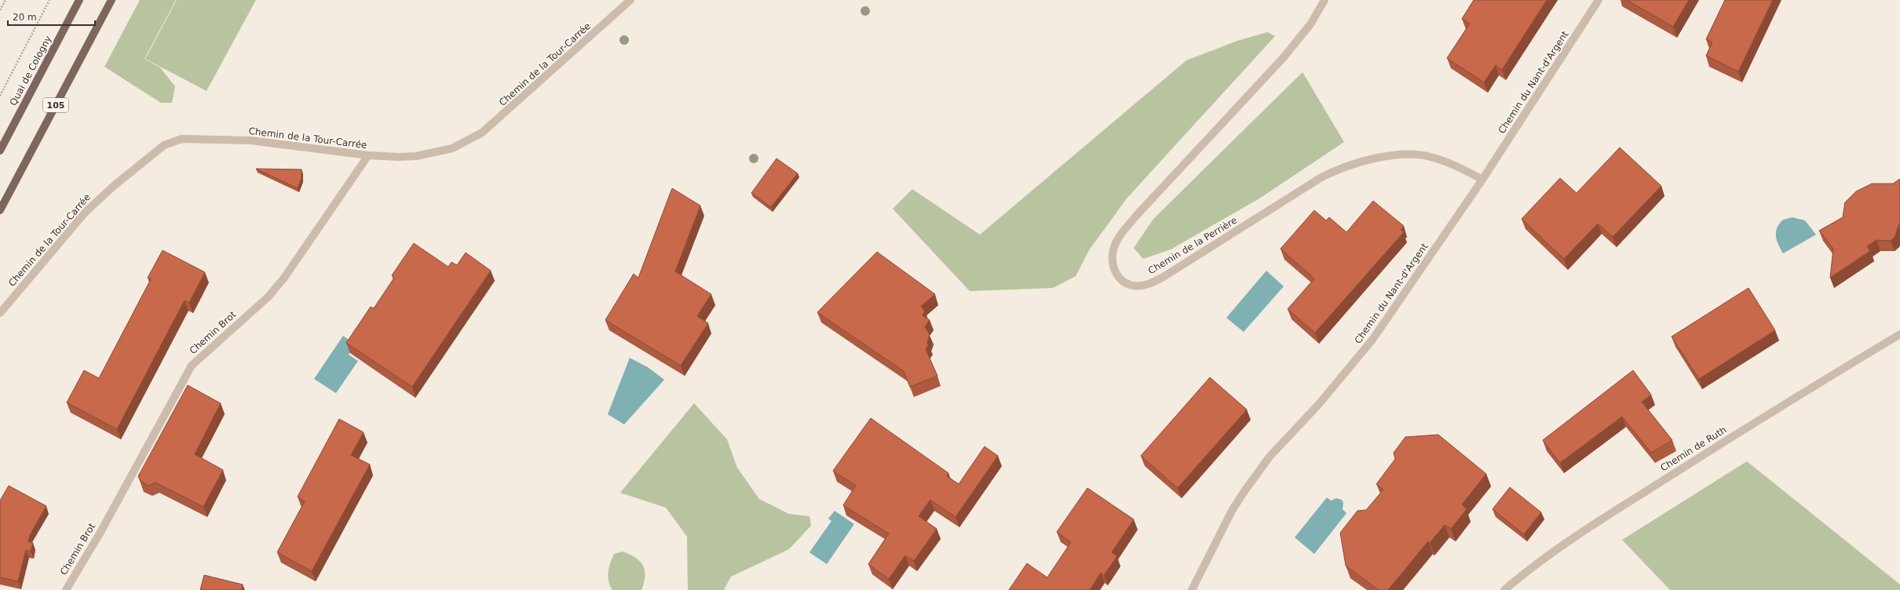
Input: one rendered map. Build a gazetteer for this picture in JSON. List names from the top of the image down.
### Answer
{
  "streets": {
    "main road": ["Quai de Cologny", "105"],
    "street": [
      "Chemin de la Tour-Carrée",
      "Chemin du Nant-d'Argent",
      "Chemin de la Perrière",
      "Chemin Brot",
      "Chemin de Ruth"
    ]
  },
  "crossings": [
    ["Chemin de la Tour-Carrée", "Chemin Brot"],
    ["Chemin du Nant-d'Argent", "Chemin de la Perrière"]
  ],
  "scale_bar": "20 m"
}
